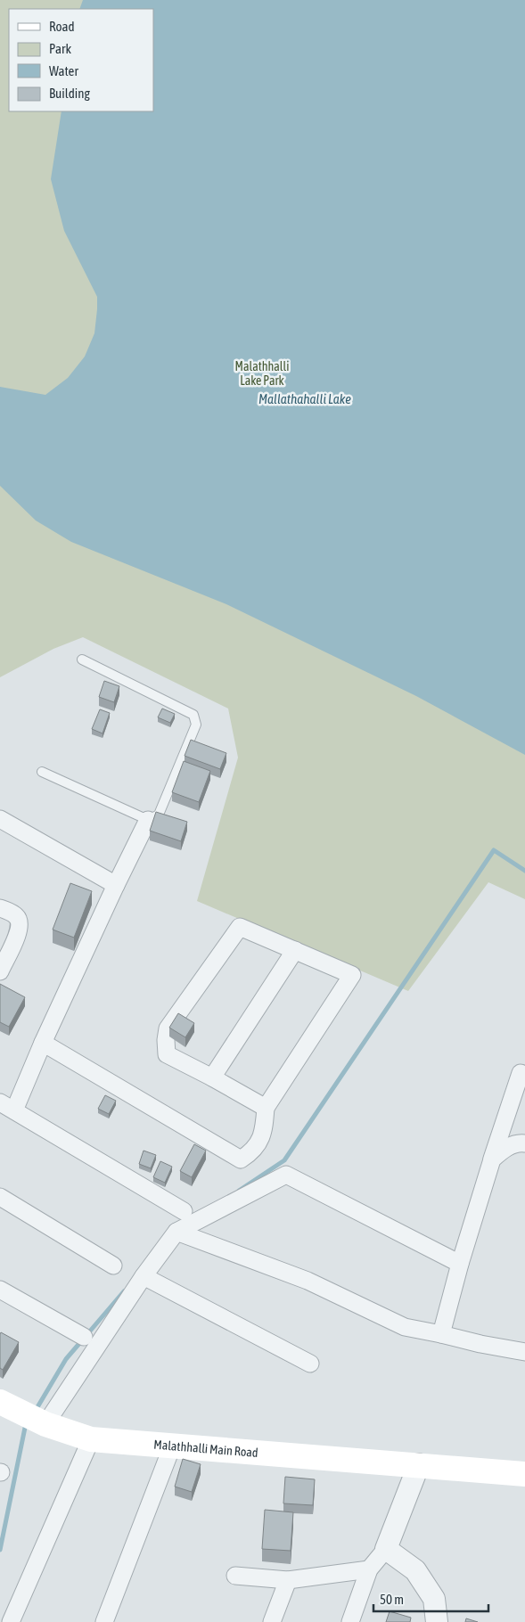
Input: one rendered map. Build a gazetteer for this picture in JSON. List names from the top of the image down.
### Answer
{
  "streets": {
    "main road": ["Malathhalli Main Road"]
  },
  "water": ["Mallathahalli Lake"],
  "parks": ["Malathhalli Lake Park"],
  "legend": [
    "Road",
    "Park",
    "Water",
    "Building"
  ],
  "scale_bar": "50 m"
}
